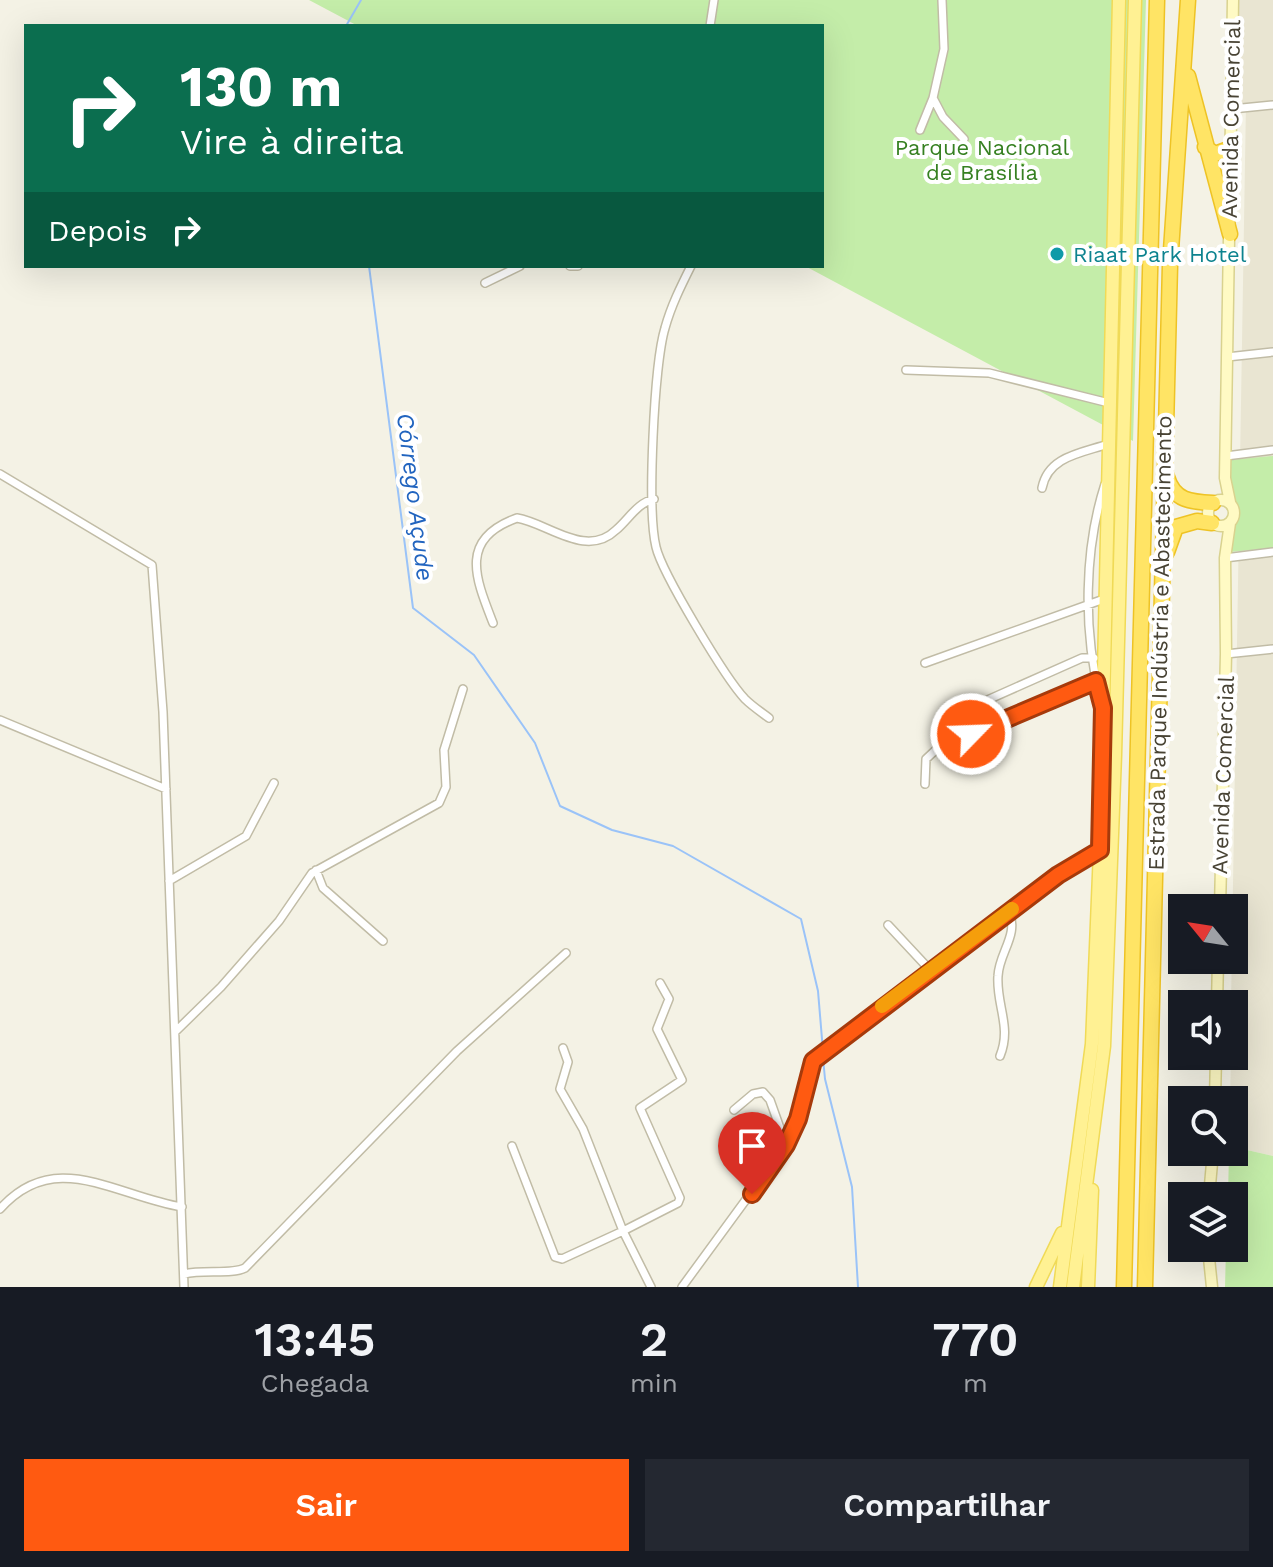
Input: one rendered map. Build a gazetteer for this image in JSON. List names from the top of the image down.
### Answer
{
  "streets": {
    "highway": ["Estrada Parque Indústria e Abastecimento"],
    "street": ["Avenida Comercial"]
  },
  "water": ["Córrego Açude"],
  "parks": ["Parque Nacional de Brasília"],
  "places": ["Riaat Park Hotel"],
  "north": "top left",
  "page": {
    "turn": ["130 m", "Vire à direita"],
    "then": "Depois",
    "eta": [
      "13:45",
      "Chegada",
      "2",
      "min",
      "770",
      "m"
    ],
    "buttons": ["Sair", "Compartilhar"]
  }
}
